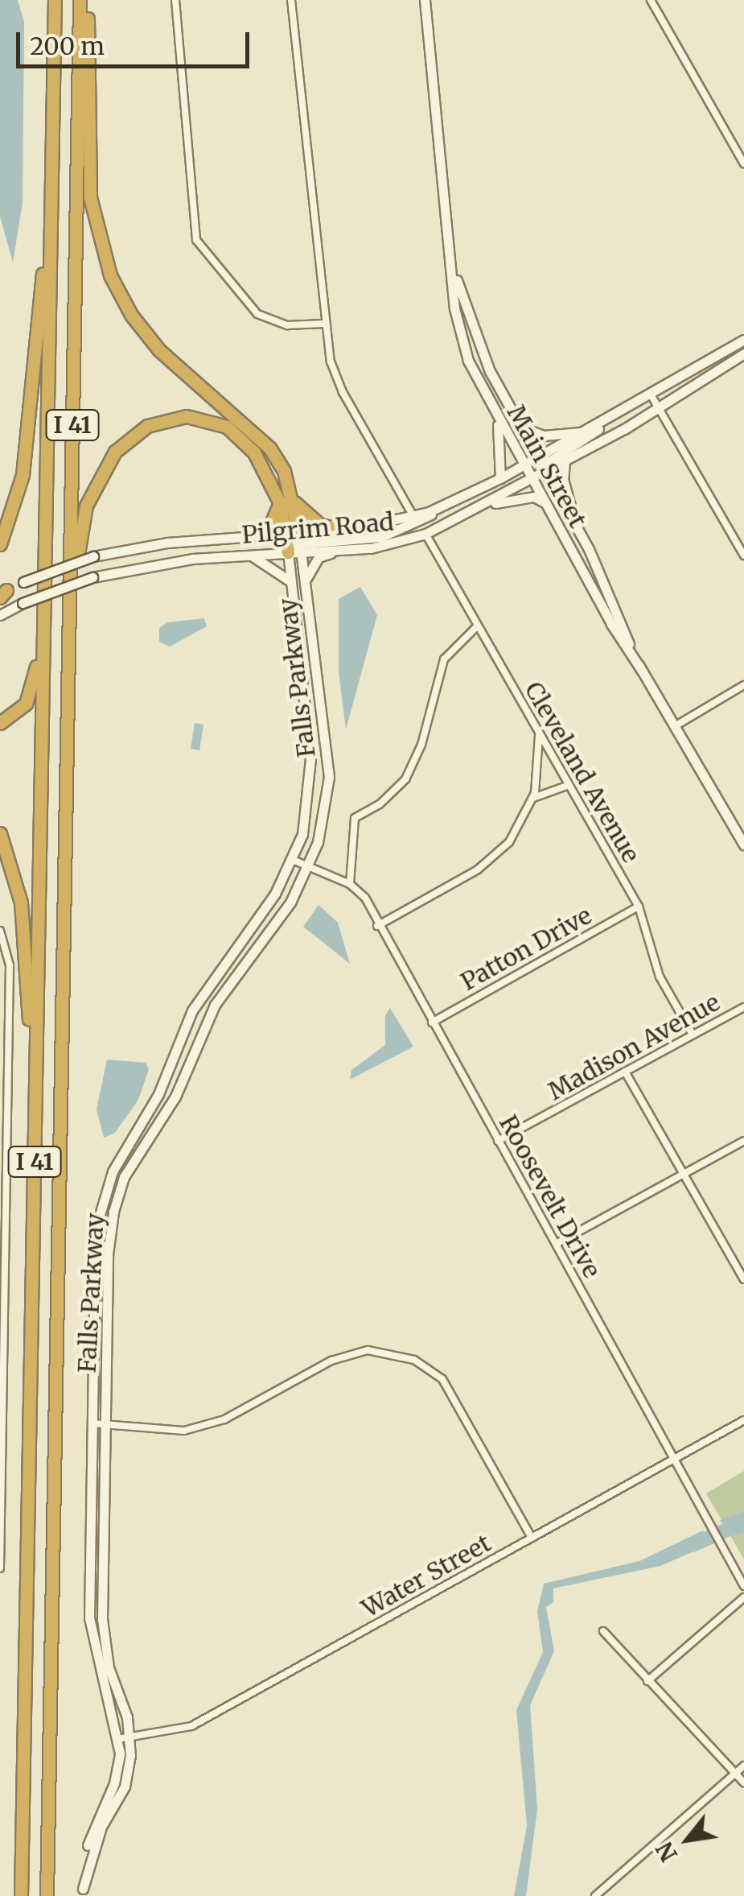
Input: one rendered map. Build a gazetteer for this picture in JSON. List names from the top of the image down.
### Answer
{
  "streets": {
    "highway": ["I 41"],
    "street": [
      "Main Street",
      "Pilgrim Road",
      "Falls Parkway",
      "Cleveland Avenue",
      "Patton Drive",
      "Madison Avenue",
      "Roosevelt Drive",
      "Water Street"
    ]
  },
  "crossings": [
    ["Main Street", "Pilgrim Road"],
    ["Pilgrim Road", "Falls Parkway"],
    ["Pilgrim Road", "Cleveland Avenue"],
    ["Falls Parkway", "Water Street"],
    ["Cleveland Avenue", "Patton Drive"],
    ["Cleveland Avenue", "Madison Avenue"],
    ["Patton Drive", "Roosevelt Drive"],
    ["Madison Avenue", "Roosevelt Drive"],
    ["Roosevelt Drive", "Water Street"]
  ],
  "scale_bar": "200 m",
  "north": "bottom left"
}
